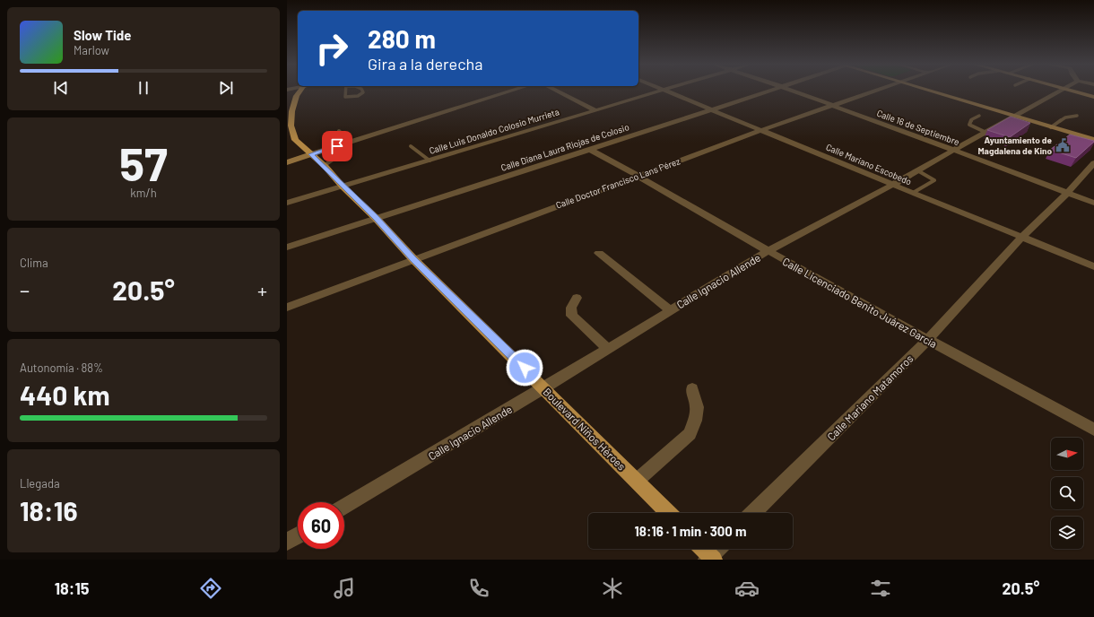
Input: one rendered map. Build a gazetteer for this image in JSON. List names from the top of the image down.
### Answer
{
  "streets": {
    "main road": ["Boulevard Niños Héroes"],
    "street": [
      "Calle 16 de Septiembre",
      "Calle Luis Donaldo Colosio Murrieta",
      "Calle Diana Laura Riojas de Colosio",
      "Calle Mariano Escobedo",
      "Calle Doctor Francisco Lans Pérez",
      "Calle Ignacio Allende",
      "Calle Licenciado Benito Juárez García",
      "Calle Mariano Matamoros"
    ]
  },
  "crossings": [
    ["Calle 16 de Septiembre", "Calle Doctor Francisco Lans Pérez"],
    ["Calle 16 de Septiembre", "Calle Ignacio Allende"],
    ["Calle 16 de Septiembre", "Calle Mariano Matamoros"],
    ["Calle Luis Donaldo Colosio Murrieta", "Calle Mariano Escobedo"],
    ["Calle Luis Donaldo Colosio Murrieta", "Boulevard Niños Héroes"],
    ["Calle Diana Laura Riojas de Colosio", "Calle Mariano Escobedo"],
    ["Calle Diana Laura Riojas de Colosio", "Calle Licenciado Benito Juárez García"],
    ["Calle Diana Laura Riojas de Colosio", "Boulevard Niños Héroes"],
    ["Calle Mariano Escobedo", "Calle Doctor Francisco Lans Pérez"],
    ["Calle Mariano Escobedo", "Calle Ignacio Allende"],
    ["Calle Mariano Escobedo", "Calle Mariano Matamoros"],
    ["Calle Doctor Francisco Lans Pérez", "Calle Licenciado Benito Juárez García"],
    ["Calle Doctor Francisco Lans Pérez", "Boulevard Niños Héroes"],
    ["Calle Ignacio Allende", "Calle Licenciado Benito Juárez García"],
    ["Calle Ignacio Allende", "Boulevard Niños Héroes"],
    ["Calle Licenciado Benito Juárez García", "Calle Mariano Matamoros"]
  ],
  "places": {
    "public building": ["Ayuntamiento de Magdalena de Kino"]
  },
  "north": "right",
  "page": {
    "turn": ["280 m", "Gira a la derecha"],
    "song": ["Slow Tide", "Marlow"],
    "tile": [
      ["57", "km/h"],
      "Clima",
      ["Autonomía · 88%", "440 km"],
      ["Llegada", "18:16"]
    ],
    "heat": ["−", "20.5°", "+"],
    "limit": "60",
    "trip": "18:16 · 1 min · 300 m",
    "tabs": ["18:15", "20.5°"]
  }
}
